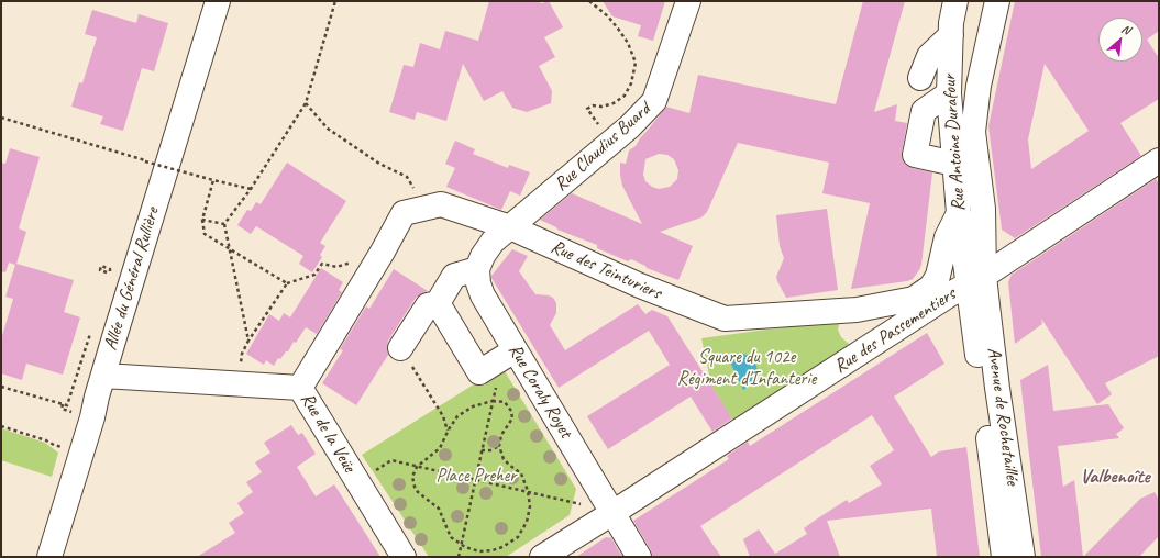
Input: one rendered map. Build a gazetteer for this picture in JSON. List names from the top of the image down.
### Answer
{
  "streets": {
    "street": [
      "Rue Antoine Durafour",
      "Rue Claudius Buard",
      "Rue des Teinturiers",
      "Allée du Général Rullière",
      "Rue des Passementiers",
      "Rue Coraly Royet",
      "Avenue de Rochetaillée",
      "Rue de la Veüe"
    ]
  },
  "crossings": [
    ["Rue Antoine Durafour", "Rue des Teinturiers"],
    ["Rue Antoine Durafour", "Rue des Passementiers"],
    ["Rue Antoine Durafour", "Avenue de Rochetaillée"],
    ["Rue Claudius Buard", "Rue des Teinturiers"],
    ["Rue des Teinturiers", "Rue de la Veüe"],
    ["Allée du Général Rullière", "Rue de la Veüe"],
    ["Rue des Passementiers", "Rue Coraly Royet"],
    ["Rue des Passementiers", "Avenue de Rochetaillée"]
  ],
  "districts": ["Valbenoîte"],
  "parks": ["Square du 102e Régiment d'Infanterie", "Place Preher"],
  "north": "top right"
}
